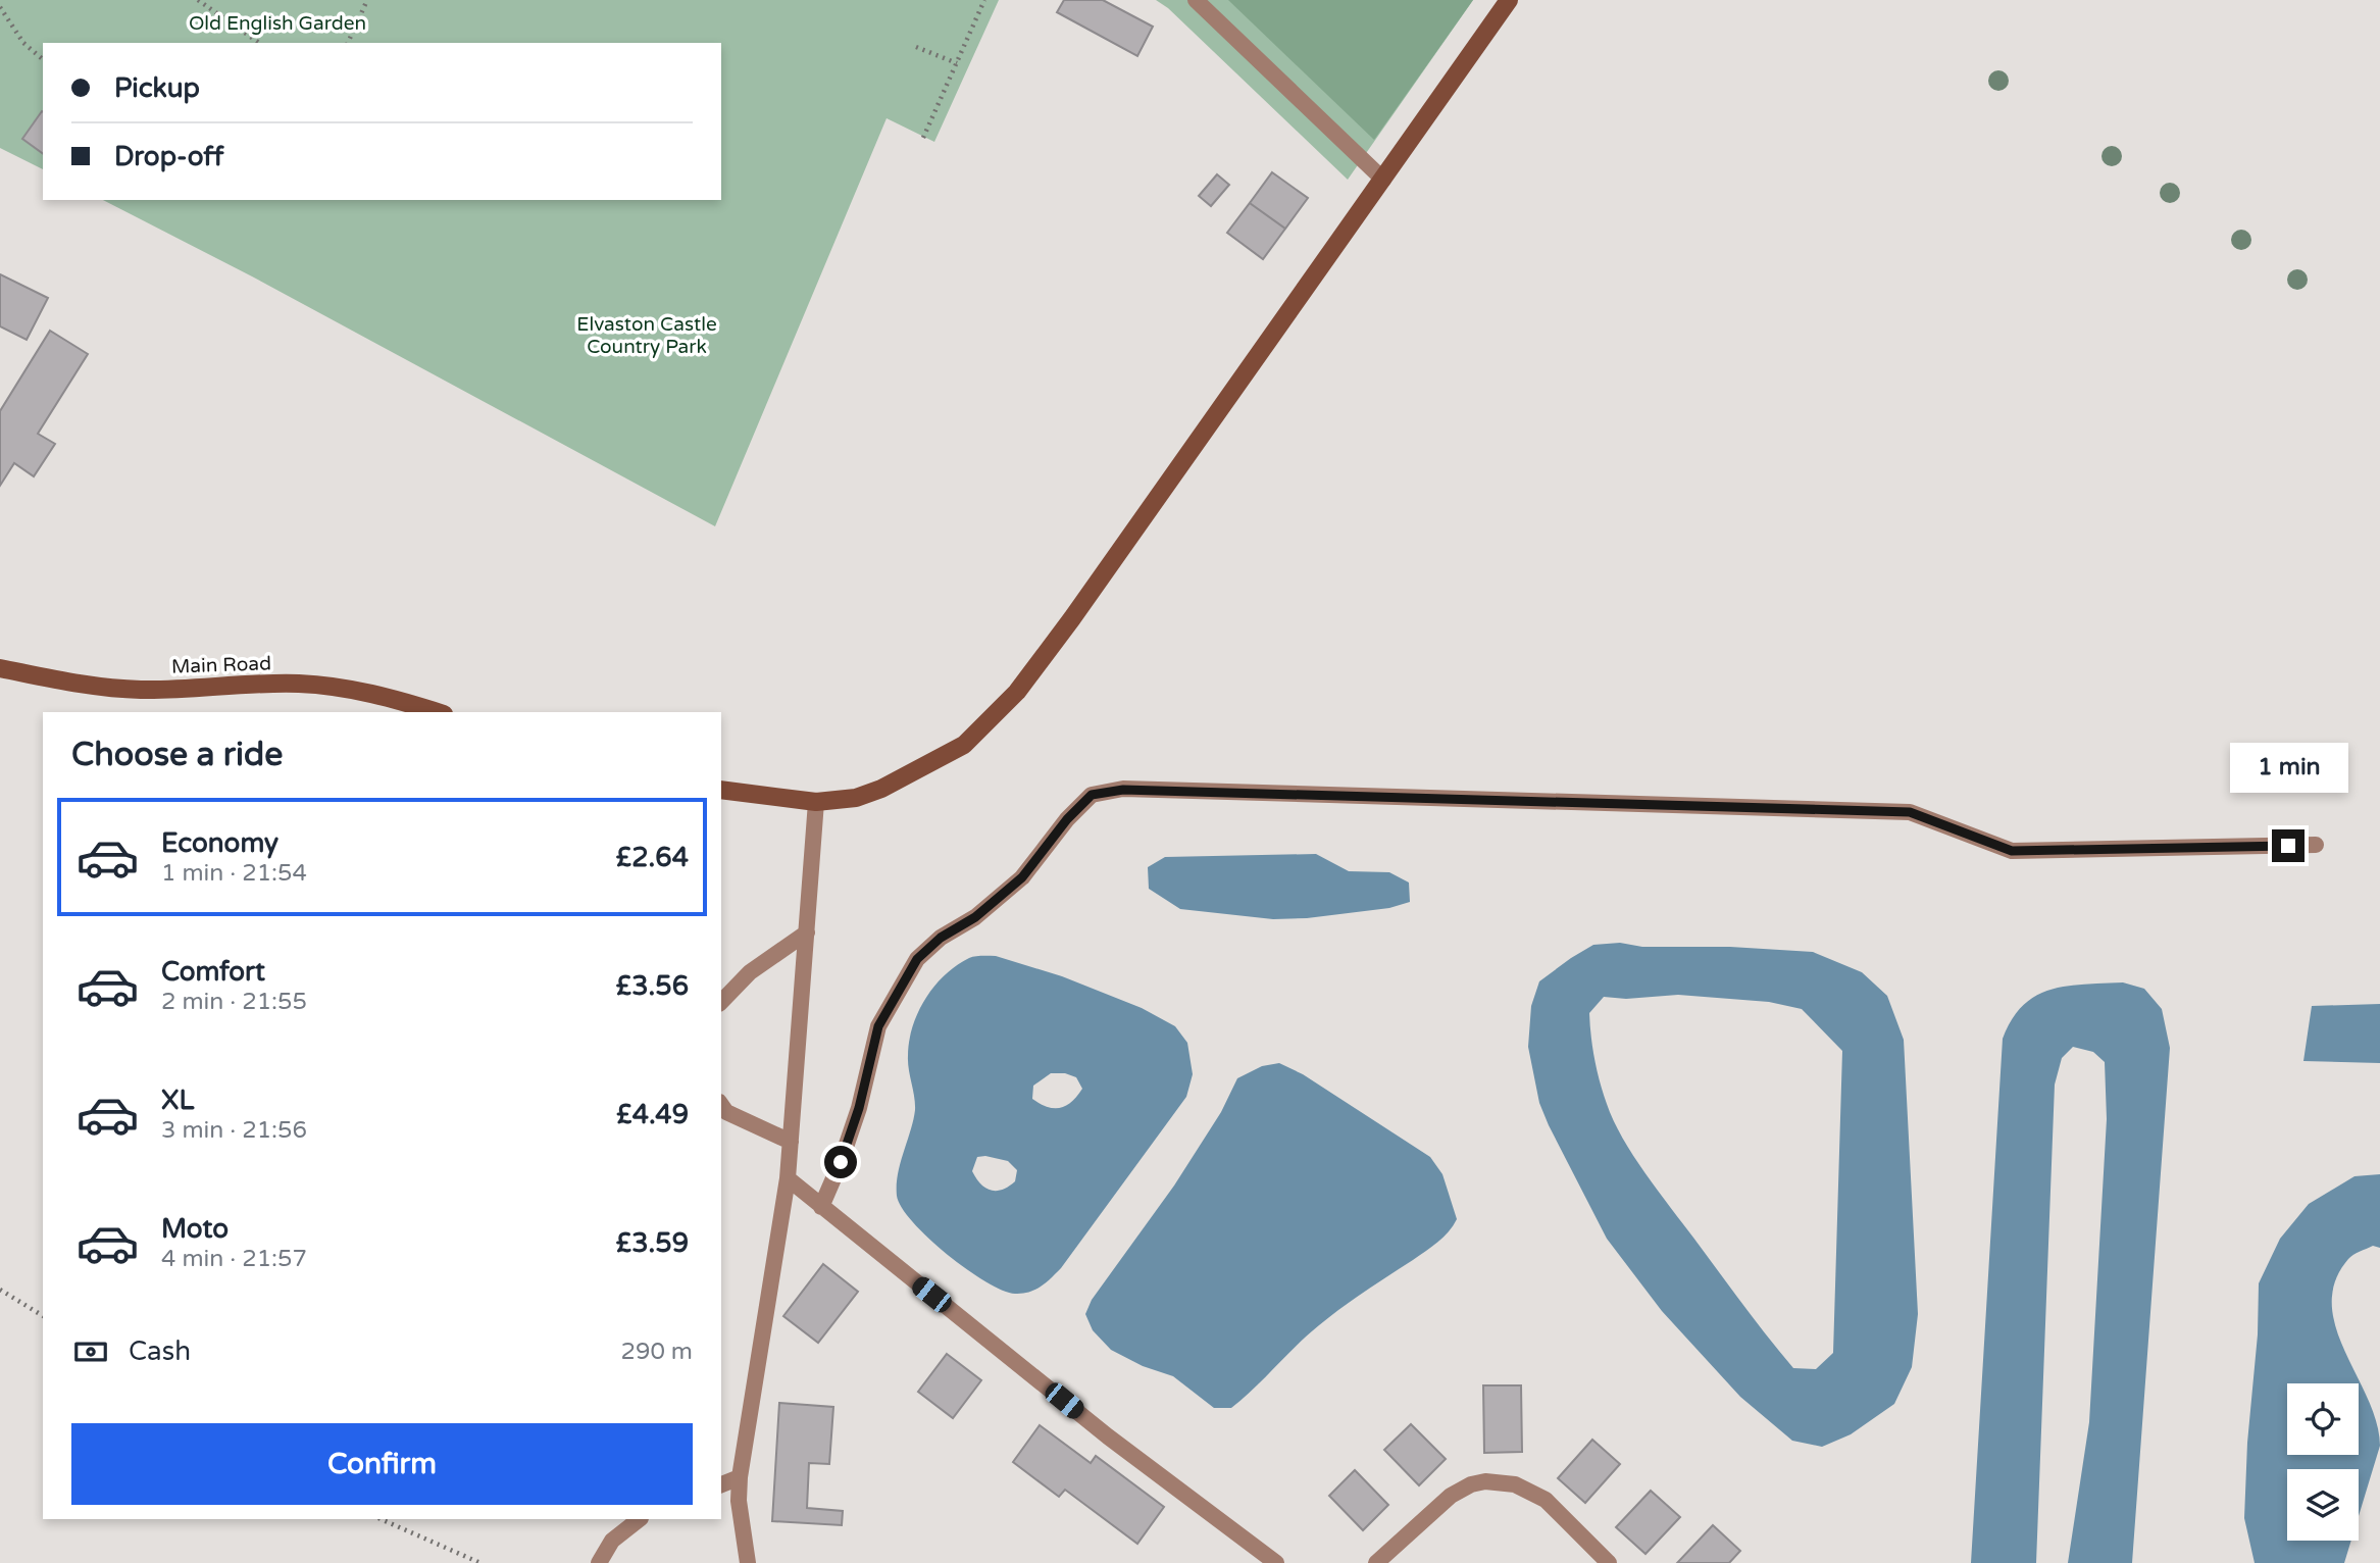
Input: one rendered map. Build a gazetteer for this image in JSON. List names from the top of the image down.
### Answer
{
  "streets": {
    "main road": ["Main Road"]
  },
  "parks": ["Old English Garden", "Elvaston Castle Country Park"],
  "page": {
    "banner": ["Pickup", "Drop-off"],
    "heading": "Choose a ride",
    "bubble": "1 min",
    "list": [
      {
        "name": "Economy",
        "note": "1 min · 21:54",
        "value": "£2.64"
      },
      {
        "name": "Comfort",
        "note": "2 min · 21:55",
        "value": "£3.56"
      },
      {
        "name": "XL",
        "note": "3 min · 21:56",
        "value": "£4.49"
      },
      {
        "name": "Moto",
        "note": "4 min · 21:57",
        "value": "£3.59"
      }
    ],
    "pay": ["Cash", "290 m"],
    "buttons": "Confirm"
  }
}
